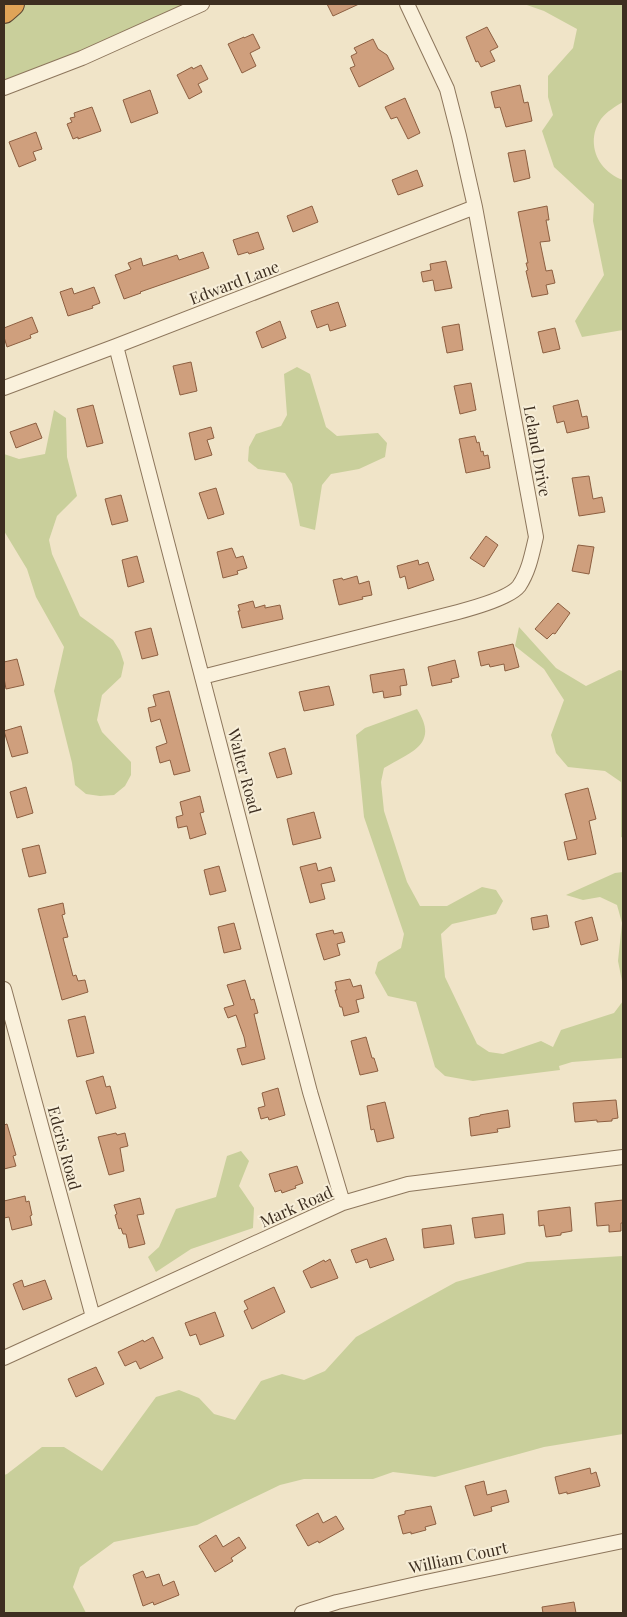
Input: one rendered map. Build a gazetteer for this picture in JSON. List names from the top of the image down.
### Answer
{
  "streets": {
    "street": [
      "Edward Lane",
      "Leland Drive",
      "Walter Road",
      "Edcris Road",
      "Mark Road",
      "William Court"
    ]
  },
  "crossings": [
    ["Edward Lane", "Leland Drive"],
    ["Edward Lane", "Walter Road"],
    ["Leland Drive", "Walter Road"],
    ["Walter Road", "Mark Road"],
    ["Edcris Road", "Mark Road"]
  ]
}
